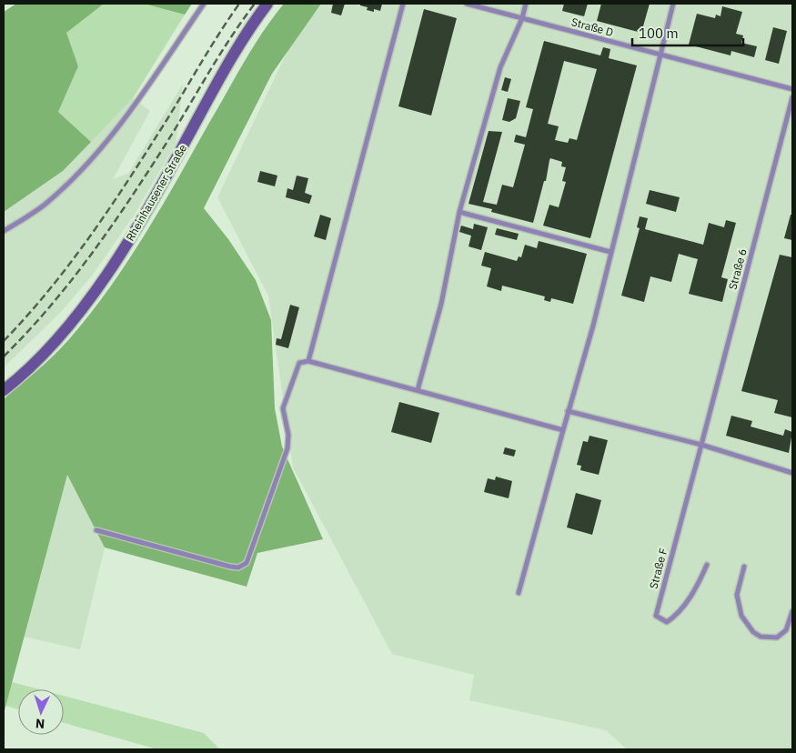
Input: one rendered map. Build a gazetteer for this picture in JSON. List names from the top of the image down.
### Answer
{
  "streets": {
    "street": ["Rheinhausener Straße"],
    "lane": ["Straße D", "Straße 6", "Straße F"]
  },
  "crossings": [
    ["Straße 6", "Straße F"]
  ],
  "scale_bar": "100 m",
  "north": "bottom"
}
